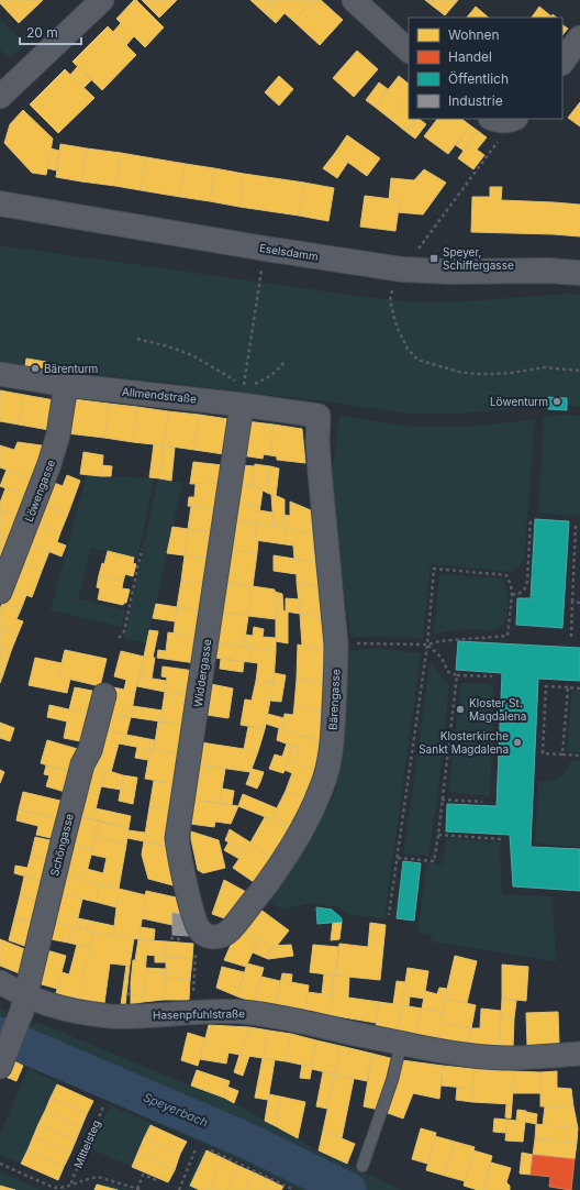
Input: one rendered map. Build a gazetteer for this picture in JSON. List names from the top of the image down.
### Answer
{
  "streets": {
    "street": [
      "Eselsdamm",
      "Allmendstraße",
      "Löwengasse",
      "Widdergasse",
      "Bärengasse",
      "Schöngasse",
      "Hasenpfuhlstraße"
    ],
    "path": ["Mittelsteg"]
  },
  "crossings": [
    ["Allmendstraße", "Löwengasse"],
    ["Allmendstraße", "Widdergasse"],
    ["Allmendstraße", "Bärengasse"],
    ["Widdergasse", "Bärengasse"],
    ["Schöngasse", "Hasenpfuhlstraße"]
  ],
  "water": ["Speyerbach"],
  "places": {
    "transit": ["Speyer, Schiffergasse"],
    "other": [
      "Bärenturm",
      "Löwenturm",
      "Kloster St. Magdalena",
      "Klosterkirche Sankt Magdalena"
    ]
  },
  "legend": [
    "Wohnen",
    "Handel",
    "Öffentlich",
    "Industrie"
  ],
  "scale_bar": "20 m"
}
